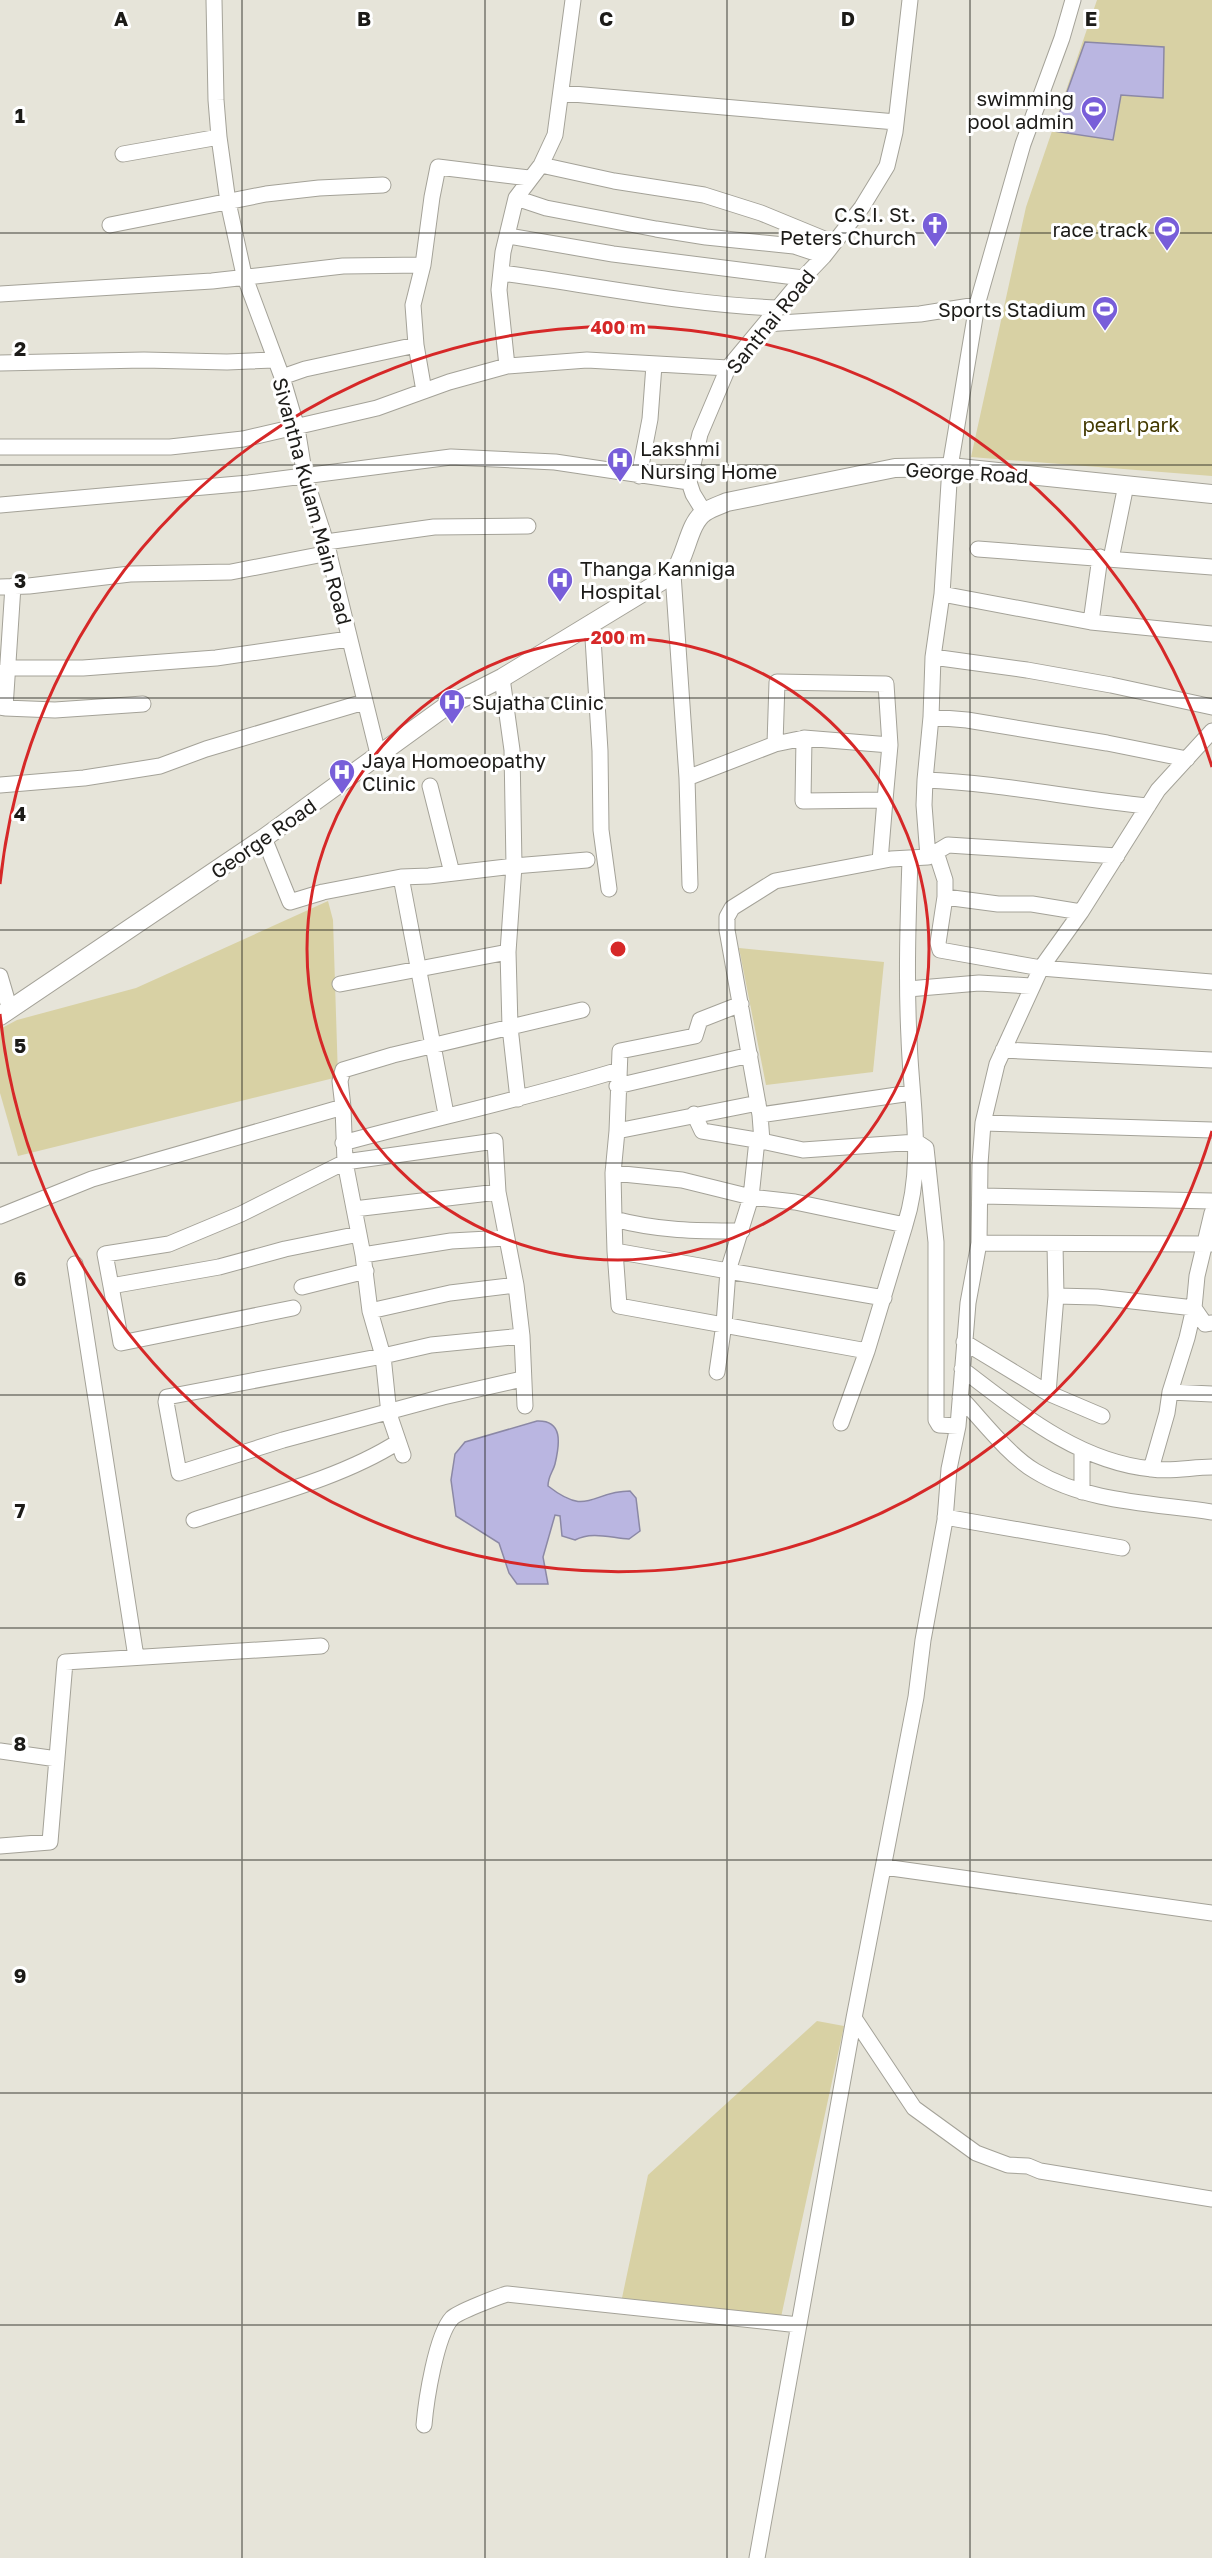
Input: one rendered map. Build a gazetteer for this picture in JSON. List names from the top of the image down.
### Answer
{
  "streets": {
    "main road": ["George Road"],
    "street": ["Santhai Road", "Sivantha Kulam Main Road"]
  },
  "crossings": [
    ["George Road", "Sivantha Kulam Main Road"]
  ],
  "parks": ["pearl park"],
  "places": {
    "sports": ["swimming pool admin", "race track", "Sports Stadium"],
    "church": ["C.S.I. St. Peters Church"],
    "hospital": [
      "Lakshmi Nursing Home",
      "Thanga Kanniga Hospital",
      "Sujatha Clinic",
      "Jaya Homoeopathy Clinic"
    ]
  },
  "grid": {
    "columns": [
      "A",
      "B",
      "C",
      "D",
      "E"
    ],
    "rows": [
      "1",
      "2",
      "3",
      "4",
      "5",
      "6",
      "7",
      "8",
      "9"
    ]
  },
  "rings": ["400 m", "200 m"]
}
